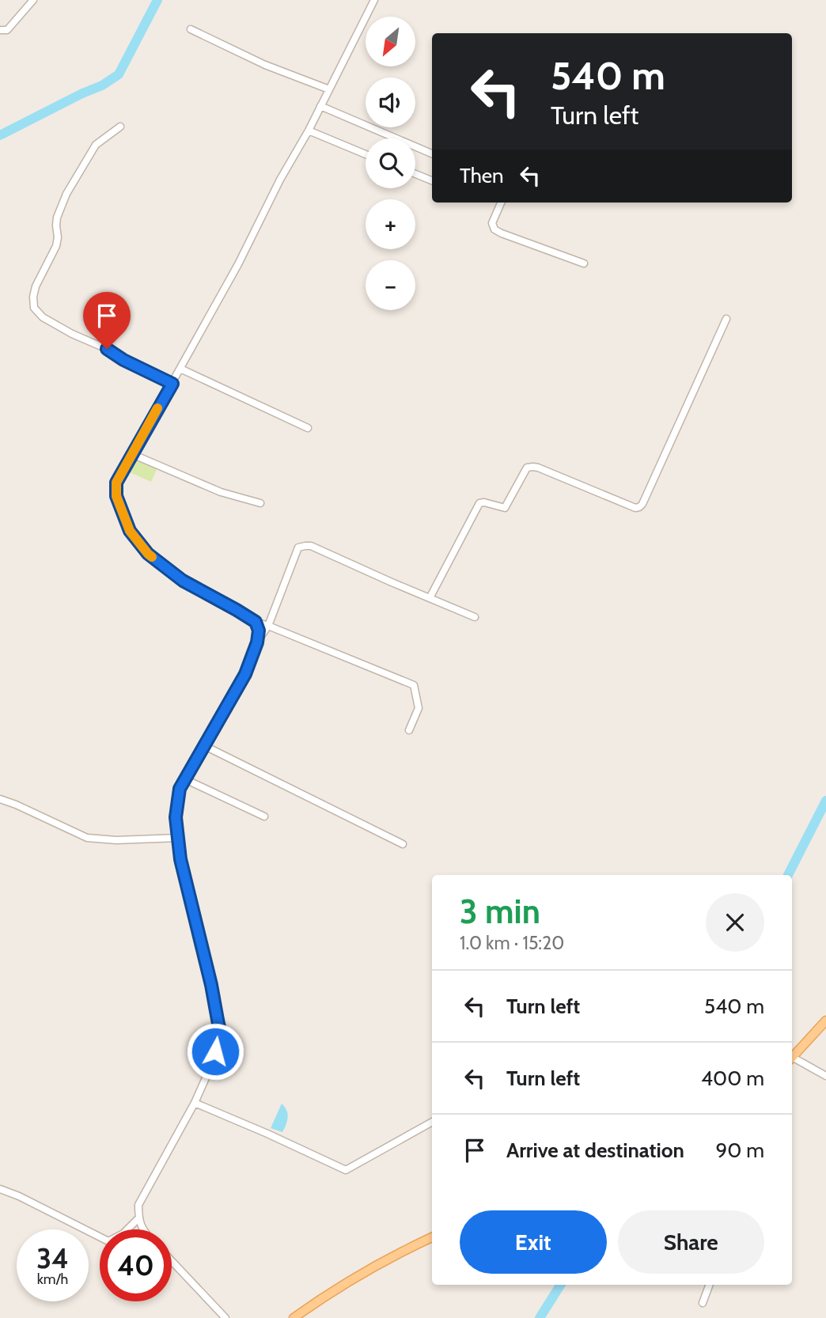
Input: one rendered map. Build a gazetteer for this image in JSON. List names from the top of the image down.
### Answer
{
  "north": "bottom left",
  "page": {
    "map_buttons": ["+", "−"],
    "turn": ["540 m", "Turn left"],
    "then": "Then",
    "heading": ["3 min", "1.0 km · 15:20"],
    "list": [
      {
        "name": "Turn left",
        "value": "540 m"
      },
      {
        "name": "Turn left",
        "value": "400 m"
      },
      {
        "name": "Arrive at destination",
        "value": "90 m"
      }
    ],
    "buttons": ["Exit", "Share"],
    "speed": "34 km/h",
    "limit": "40"
  }
}
